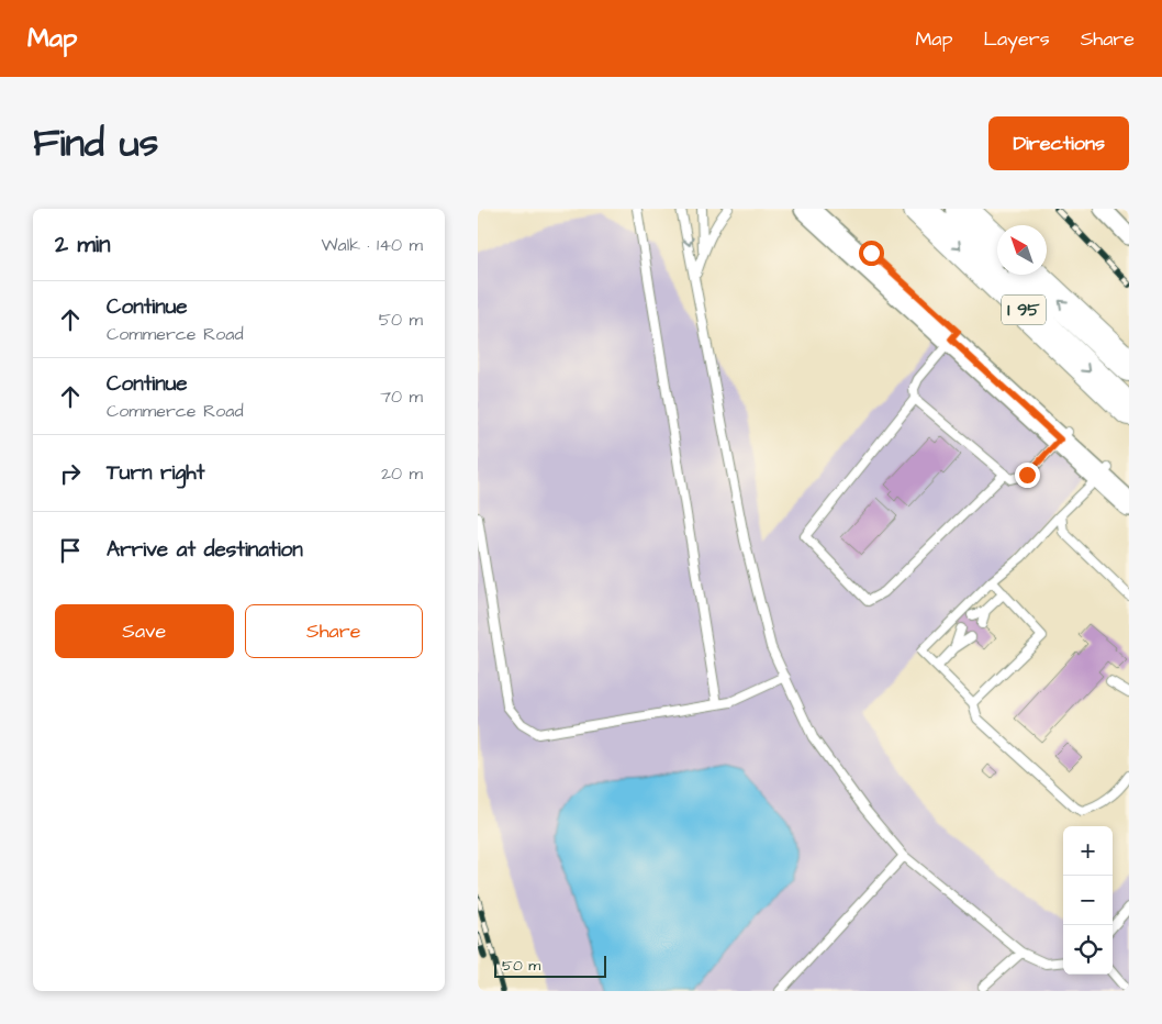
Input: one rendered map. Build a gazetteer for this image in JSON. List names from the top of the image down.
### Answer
{
  "streets": {
    "highway": ["I 95"]
  },
  "scale_bar": "50 m",
  "north": "top left",
  "page": {
    "header": "Map",
    "nav": ["Map", "Layers", "Share"],
    "title": "Find us",
    "buttons": [
      "Directions",
      ["Save", "Share"]
    ],
    "heading": ["2 min", "Walk · 140 m"],
    "list": [
      ["Continue", "Commerce Road", "50 m"],
      ["Continue", "Commerce Road", "70 m"],
      ["Turn right", "20 m"],
      "Arrive at destination"
    ],
    "map_buttons": ["+", "−"],
    "scale": "50 m"
  }
}
